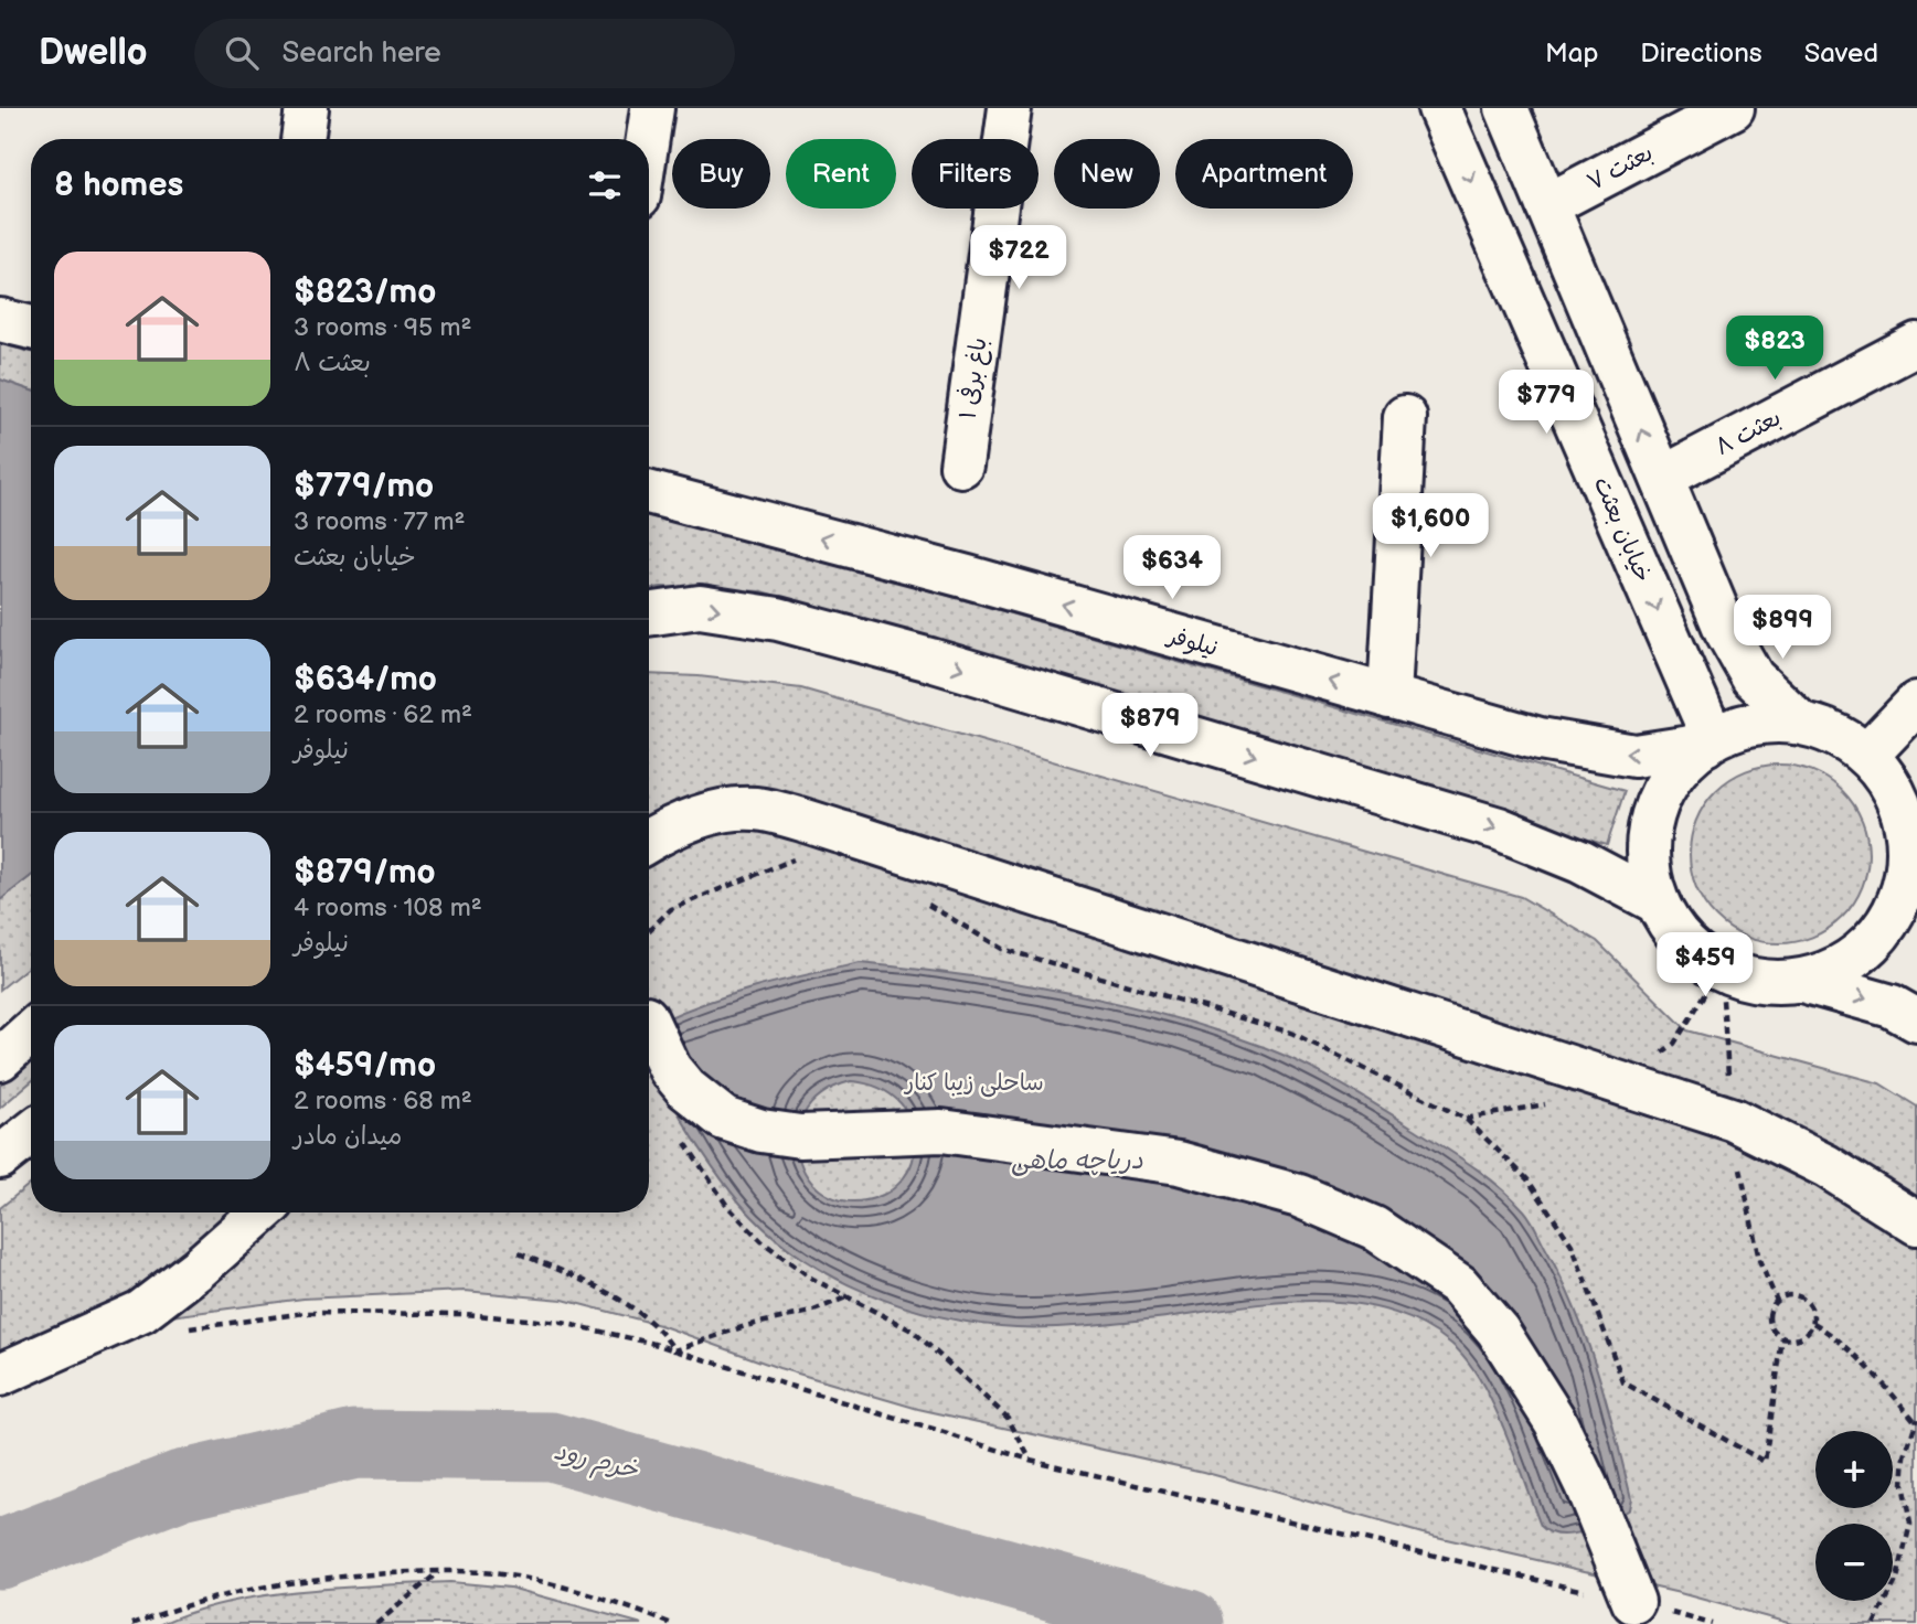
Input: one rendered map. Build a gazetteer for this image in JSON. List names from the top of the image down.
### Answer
{
  "streets": {
    "street": [
      "بعثت ۷",
      "باغ برفی ۱",
      "بعثت ۸",
      "خیابان بعثت",
      "نیلوفر"
    ]
  },
  "crossings": [
    ["خیابان بعثت", "نیلوفر"]
  ],
  "water": ["دریاچه ماهی", "خرم رود"],
  "parks": ["ساحلی زیبا کنار"],
  "page": {
    "header": "Dwello",
    "search": "Search here",
    "nav": ["Map", "Directions", "Saved"],
    "chip": [
      "Buy",
      "Rent",
      "Filters",
      "New",
      "Apartment"
    ],
    "heading": "8 homes",
    "price": [
      "$722",
      "$823",
      "$779",
      "$1,600",
      "$634",
      "$899",
      "$879",
      "$459"
    ],
    "list": [
      {
        "name": "$823/mo",
        "note": "3 rooms · 95 m² · بعثت ۸"
      },
      {
        "name": "$779/mo",
        "note": "3 rooms · 77 m² · خیابان بعثت"
      },
      {
        "name": "$634/mo",
        "note": "2 rooms · 62 m² · نیلوفر"
      },
      {
        "name": "$879/mo",
        "note": "4 rooms · 108 m² · نیلوفر"
      },
      {
        "name": "$459/mo",
        "note": "2 rooms · 68 m² · میدان مادر"
      }
    ],
    "map_buttons": ["+", "−"]
  }
}
